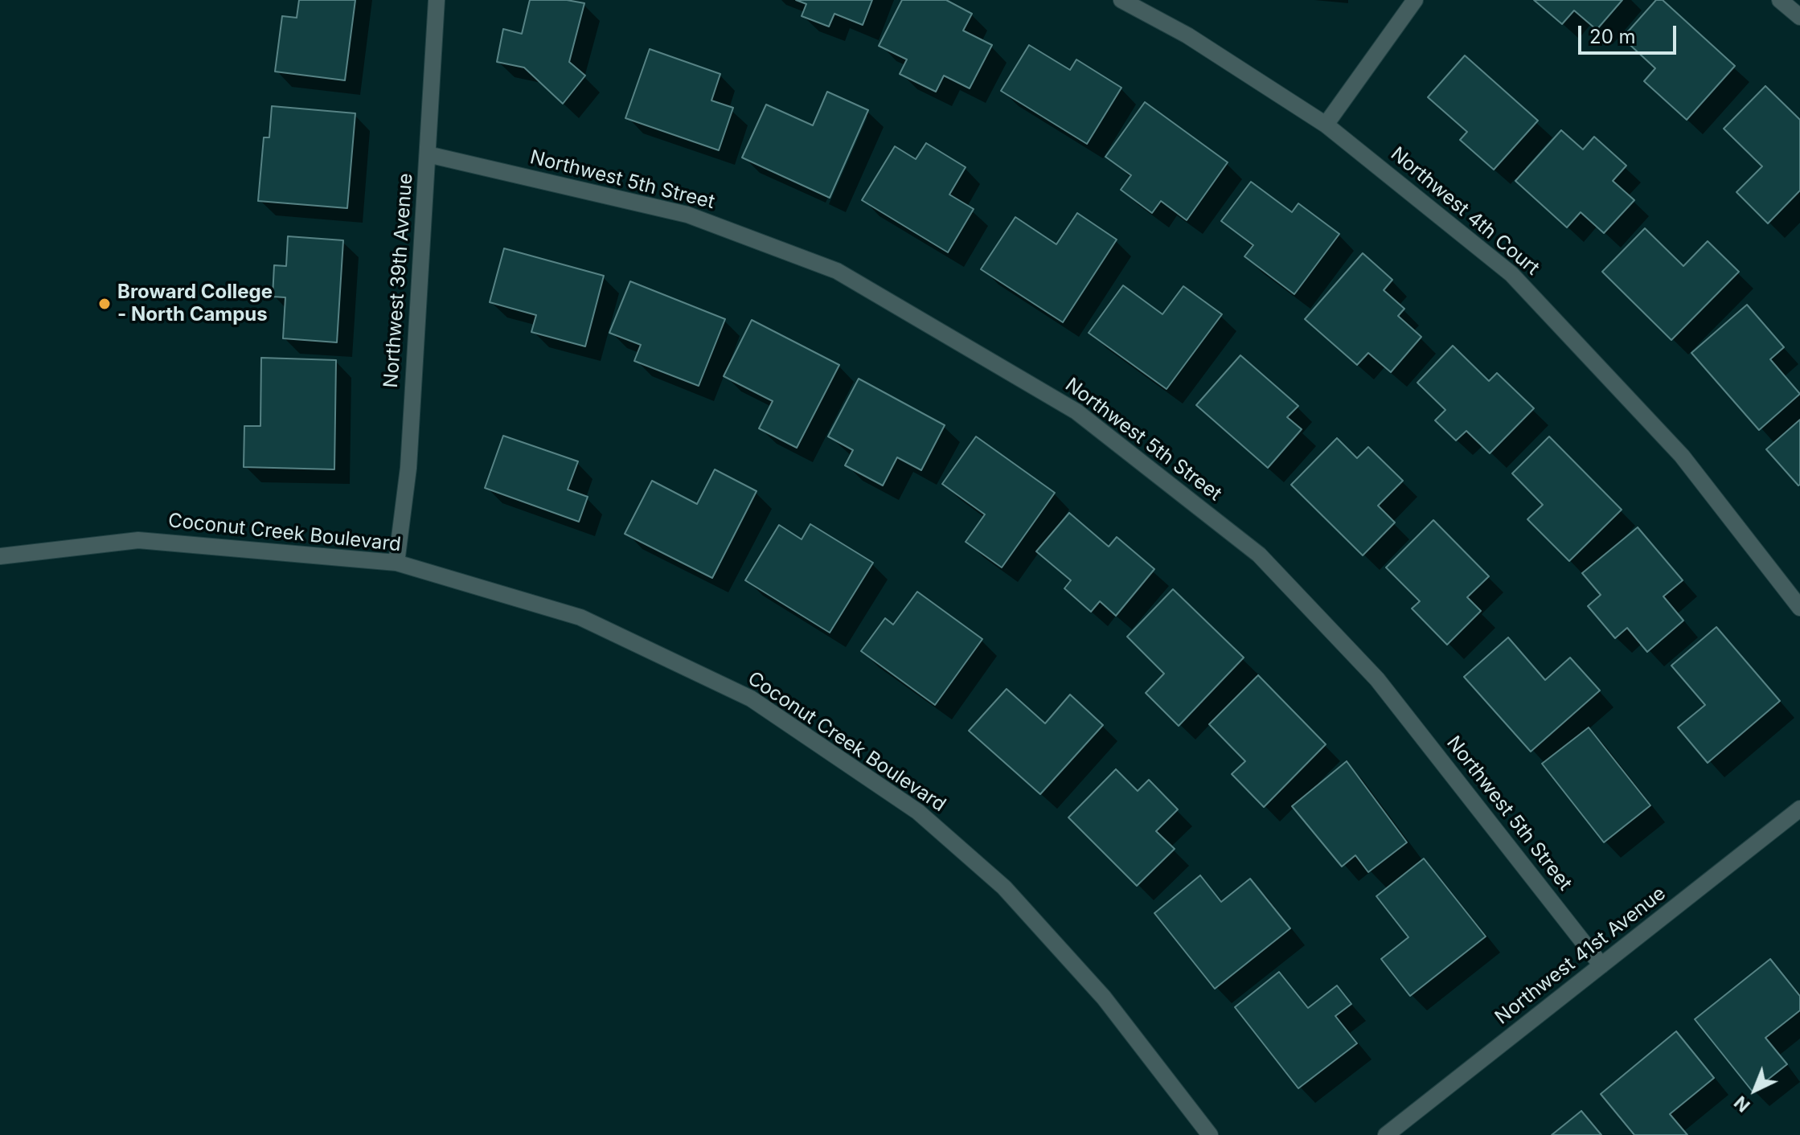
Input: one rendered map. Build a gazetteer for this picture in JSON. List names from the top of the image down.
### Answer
{
  "streets": {
    "street": [
      "Northwest 5th Street",
      "Northwest 4th Court",
      "Northwest 39th Avenue",
      "Coconut Creek Boulevard",
      "Northwest 41st Avenue"
    ]
  },
  "crossings": [
    ["Northwest 5th Street", "Northwest 39th Avenue"],
    ["Northwest 5th Street", "Northwest 41st Avenue"],
    ["Northwest 39th Avenue", "Coconut Creek Boulevard"]
  ],
  "places": ["Broward College - North Campus"],
  "scale_bar": "20 m",
  "north": "bottom left"
}
